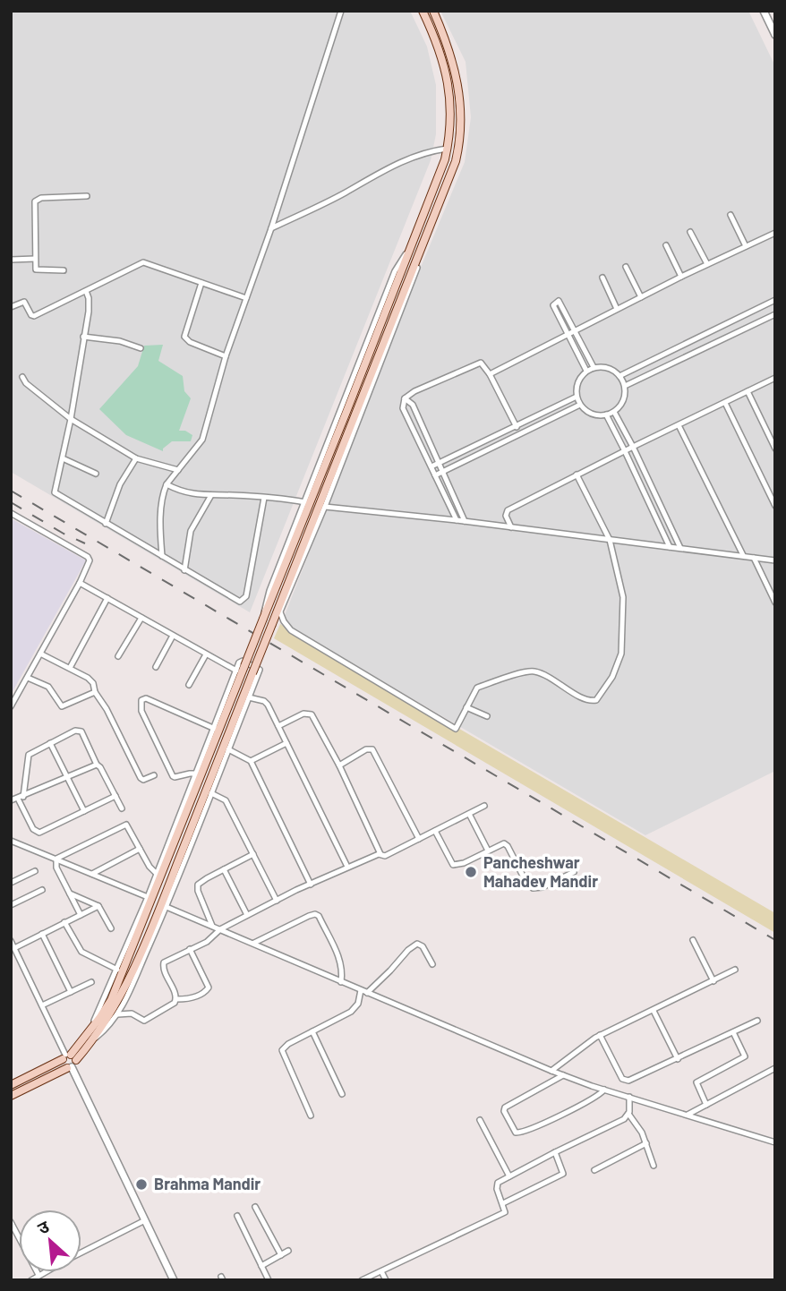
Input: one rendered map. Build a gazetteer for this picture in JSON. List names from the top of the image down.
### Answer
{
  "places": ["Pancheshwar Mahadev Mandir", "Brahma Mandir"],
  "north": "top left"
}
